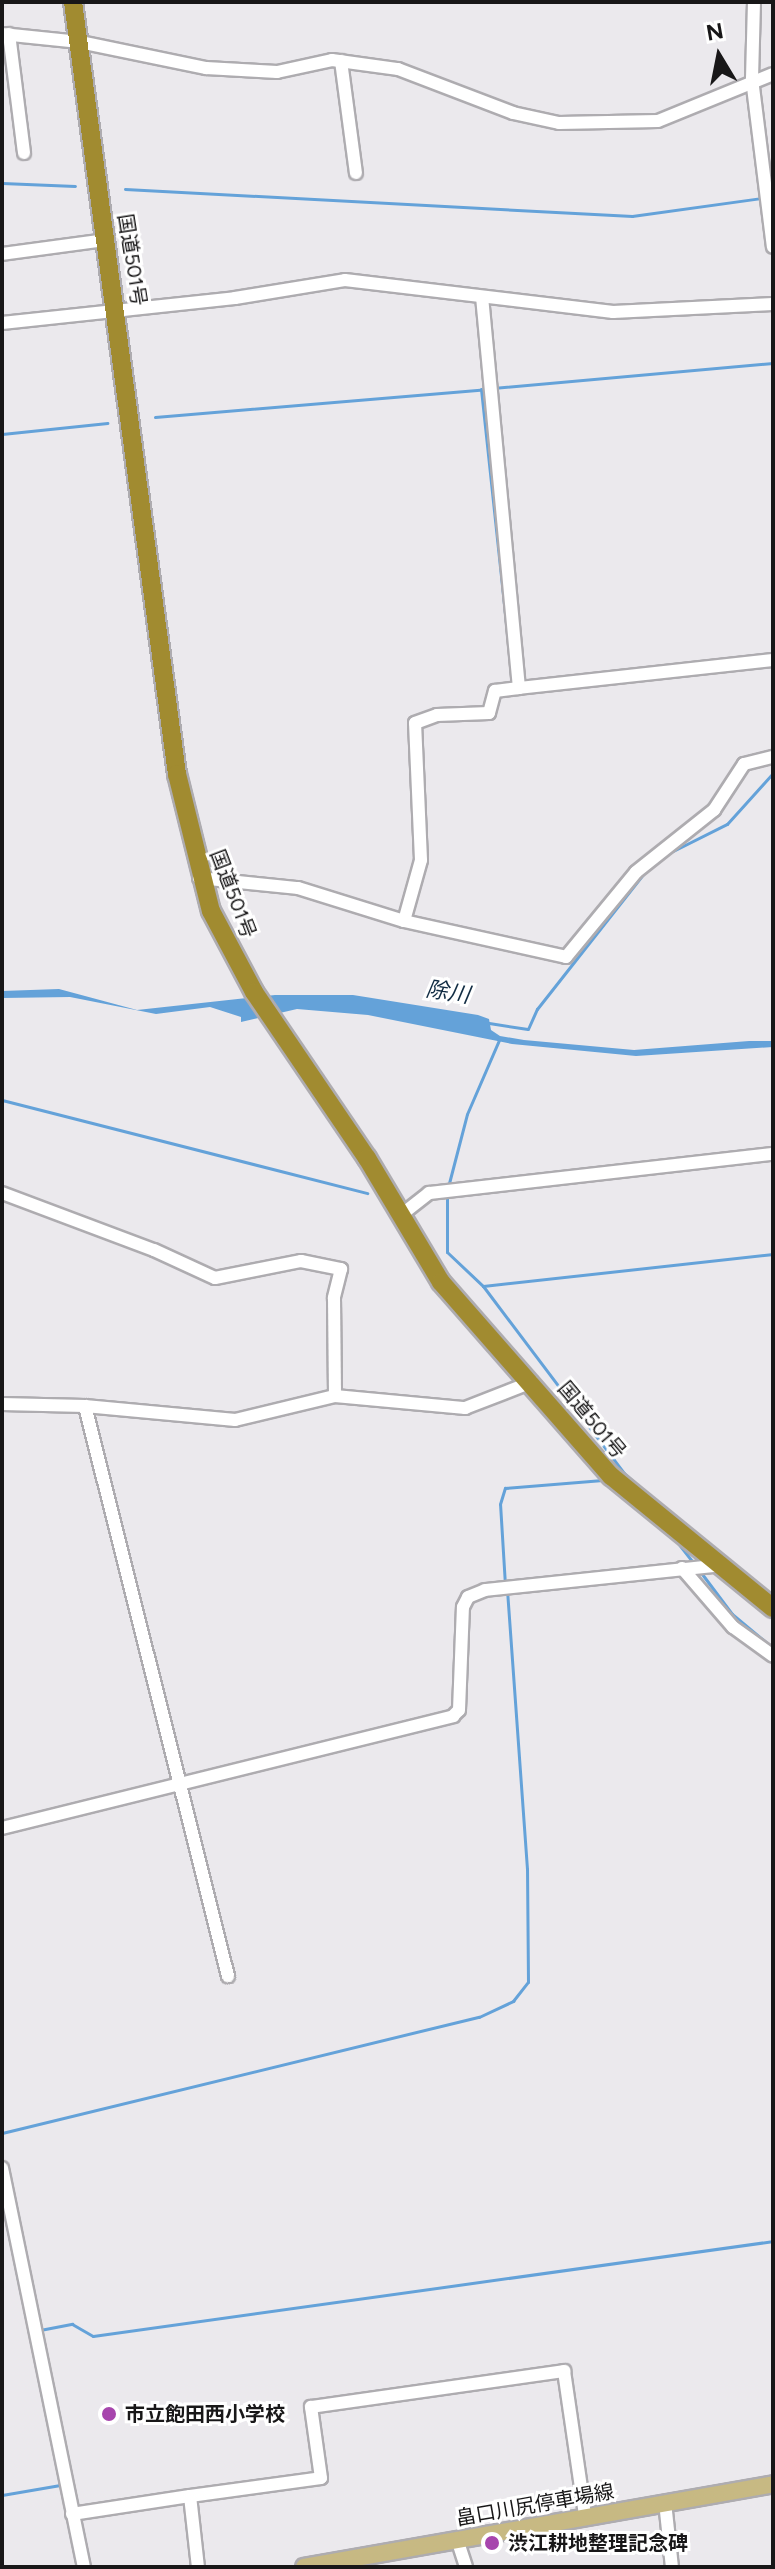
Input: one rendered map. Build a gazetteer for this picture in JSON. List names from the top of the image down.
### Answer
{
  "streets": {
    "highway": ["国道501号"],
    "main road": ["畠口川尻停車場線"]
  },
  "water": ["除川"],
  "places": ["市立飽田西小学校", "渋江耕地整理記念碑"],
  "north": "top"
}
